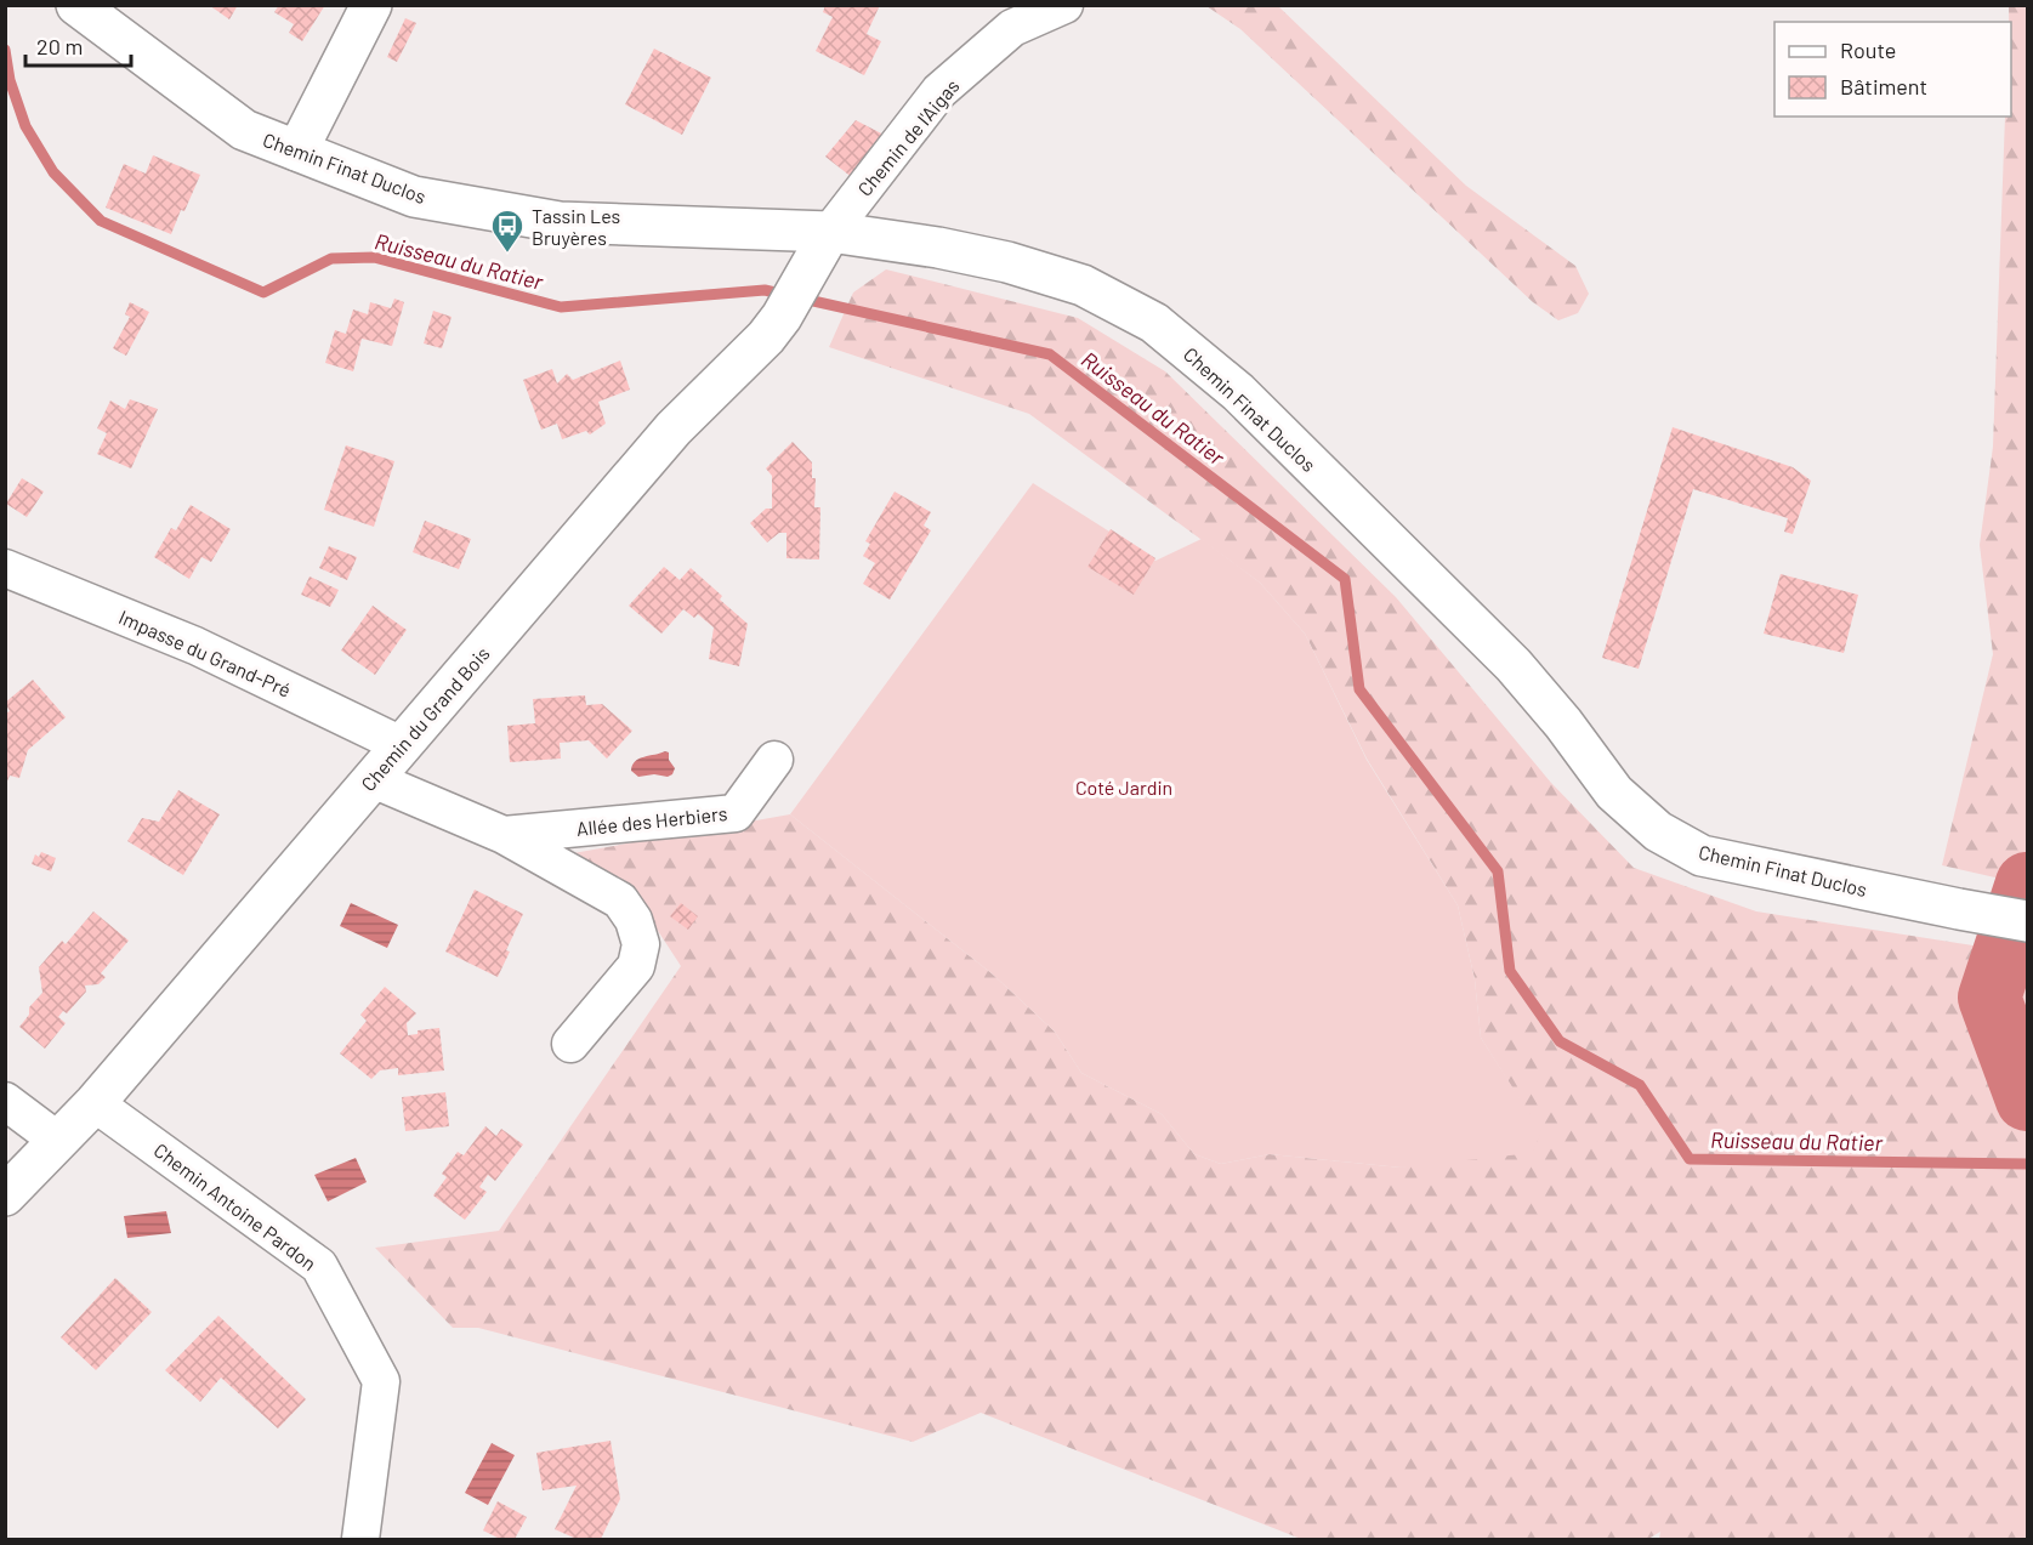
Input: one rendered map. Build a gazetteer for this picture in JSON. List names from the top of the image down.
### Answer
{
  "streets": {
    "main road": ["Chemin Finat Duclos", "Chemin du Grand Bois"],
    "street": [
      "Chemin de l'Aigas",
      "Impasse du Grand-Pré",
      "Allée des Herbiers",
      "Chemin Antoine Pardon"
    ]
  },
  "crossings": [
    ["Chemin de l'Aigas", "Chemin Finat Duclos"],
    ["Chemin de l'Aigas", "Chemin du Grand Bois"],
    ["Chemin Finat Duclos", "Chemin du Grand Bois"],
    ["Impasse du Grand-Pré", "Chemin du Grand Bois"],
    ["Chemin du Grand Bois", "Allée des Herbiers"],
    ["Chemin du Grand Bois", "Chemin Antoine Pardon"]
  ],
  "water": ["Ruisseau du Ratier"],
  "parks": ["Coté Jardin"],
  "places": {
    "bus stop": ["Tassin Les Bruyères"]
  },
  "legend": ["Route", "Bâtiment"],
  "scale_bar": "20 m"
}
